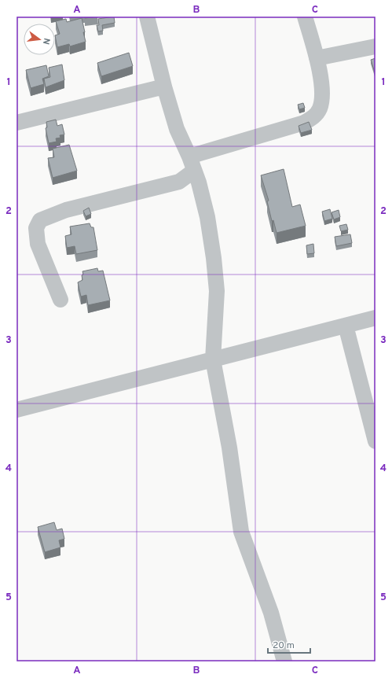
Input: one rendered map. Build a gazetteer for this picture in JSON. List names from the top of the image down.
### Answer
{
  "scale_bar": "20 m",
  "north": "right",
  "grid": {
    "columns": ["A", "B", "C"],
    "rows": [
      "1",
      "2",
      "3",
      "4",
      "5"
    ]
  }
}
